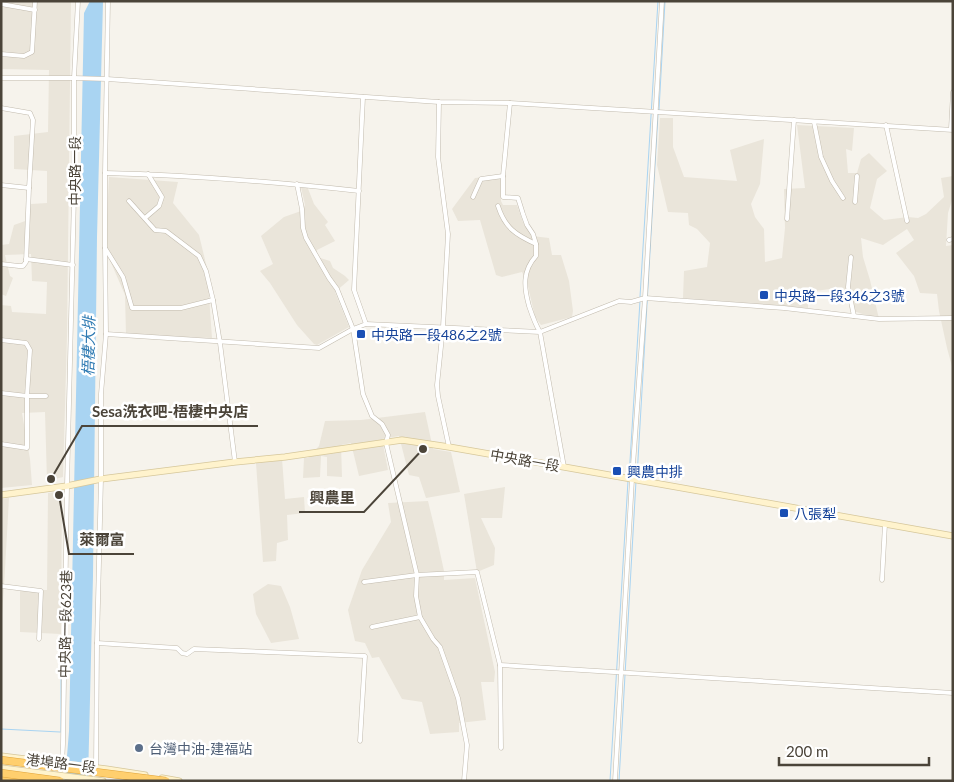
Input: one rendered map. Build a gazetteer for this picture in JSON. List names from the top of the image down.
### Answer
{
  "streets": {
    "street": ["中央路一段", "中央路一段623巷", "港埠路一段"]
  },
  "crossings": [
    ["中央路一段", "中央路一段623巷"],
    ["中央路一段623巷", "港埠路一段"]
  ],
  "water": ["梧棲大排"],
  "places": {
    "transit": [
      "中央路一段346之3號",
      "中央路一段486之2號",
      "興農中排",
      "八張犁"
    ],
    "other": [
      "興農里",
      "Sesa洗衣吧-梧棲中央店",
      "萊爾富",
      "台灣中油-建福站"
    ]
  },
  "scale_bar": "200 m"
}
